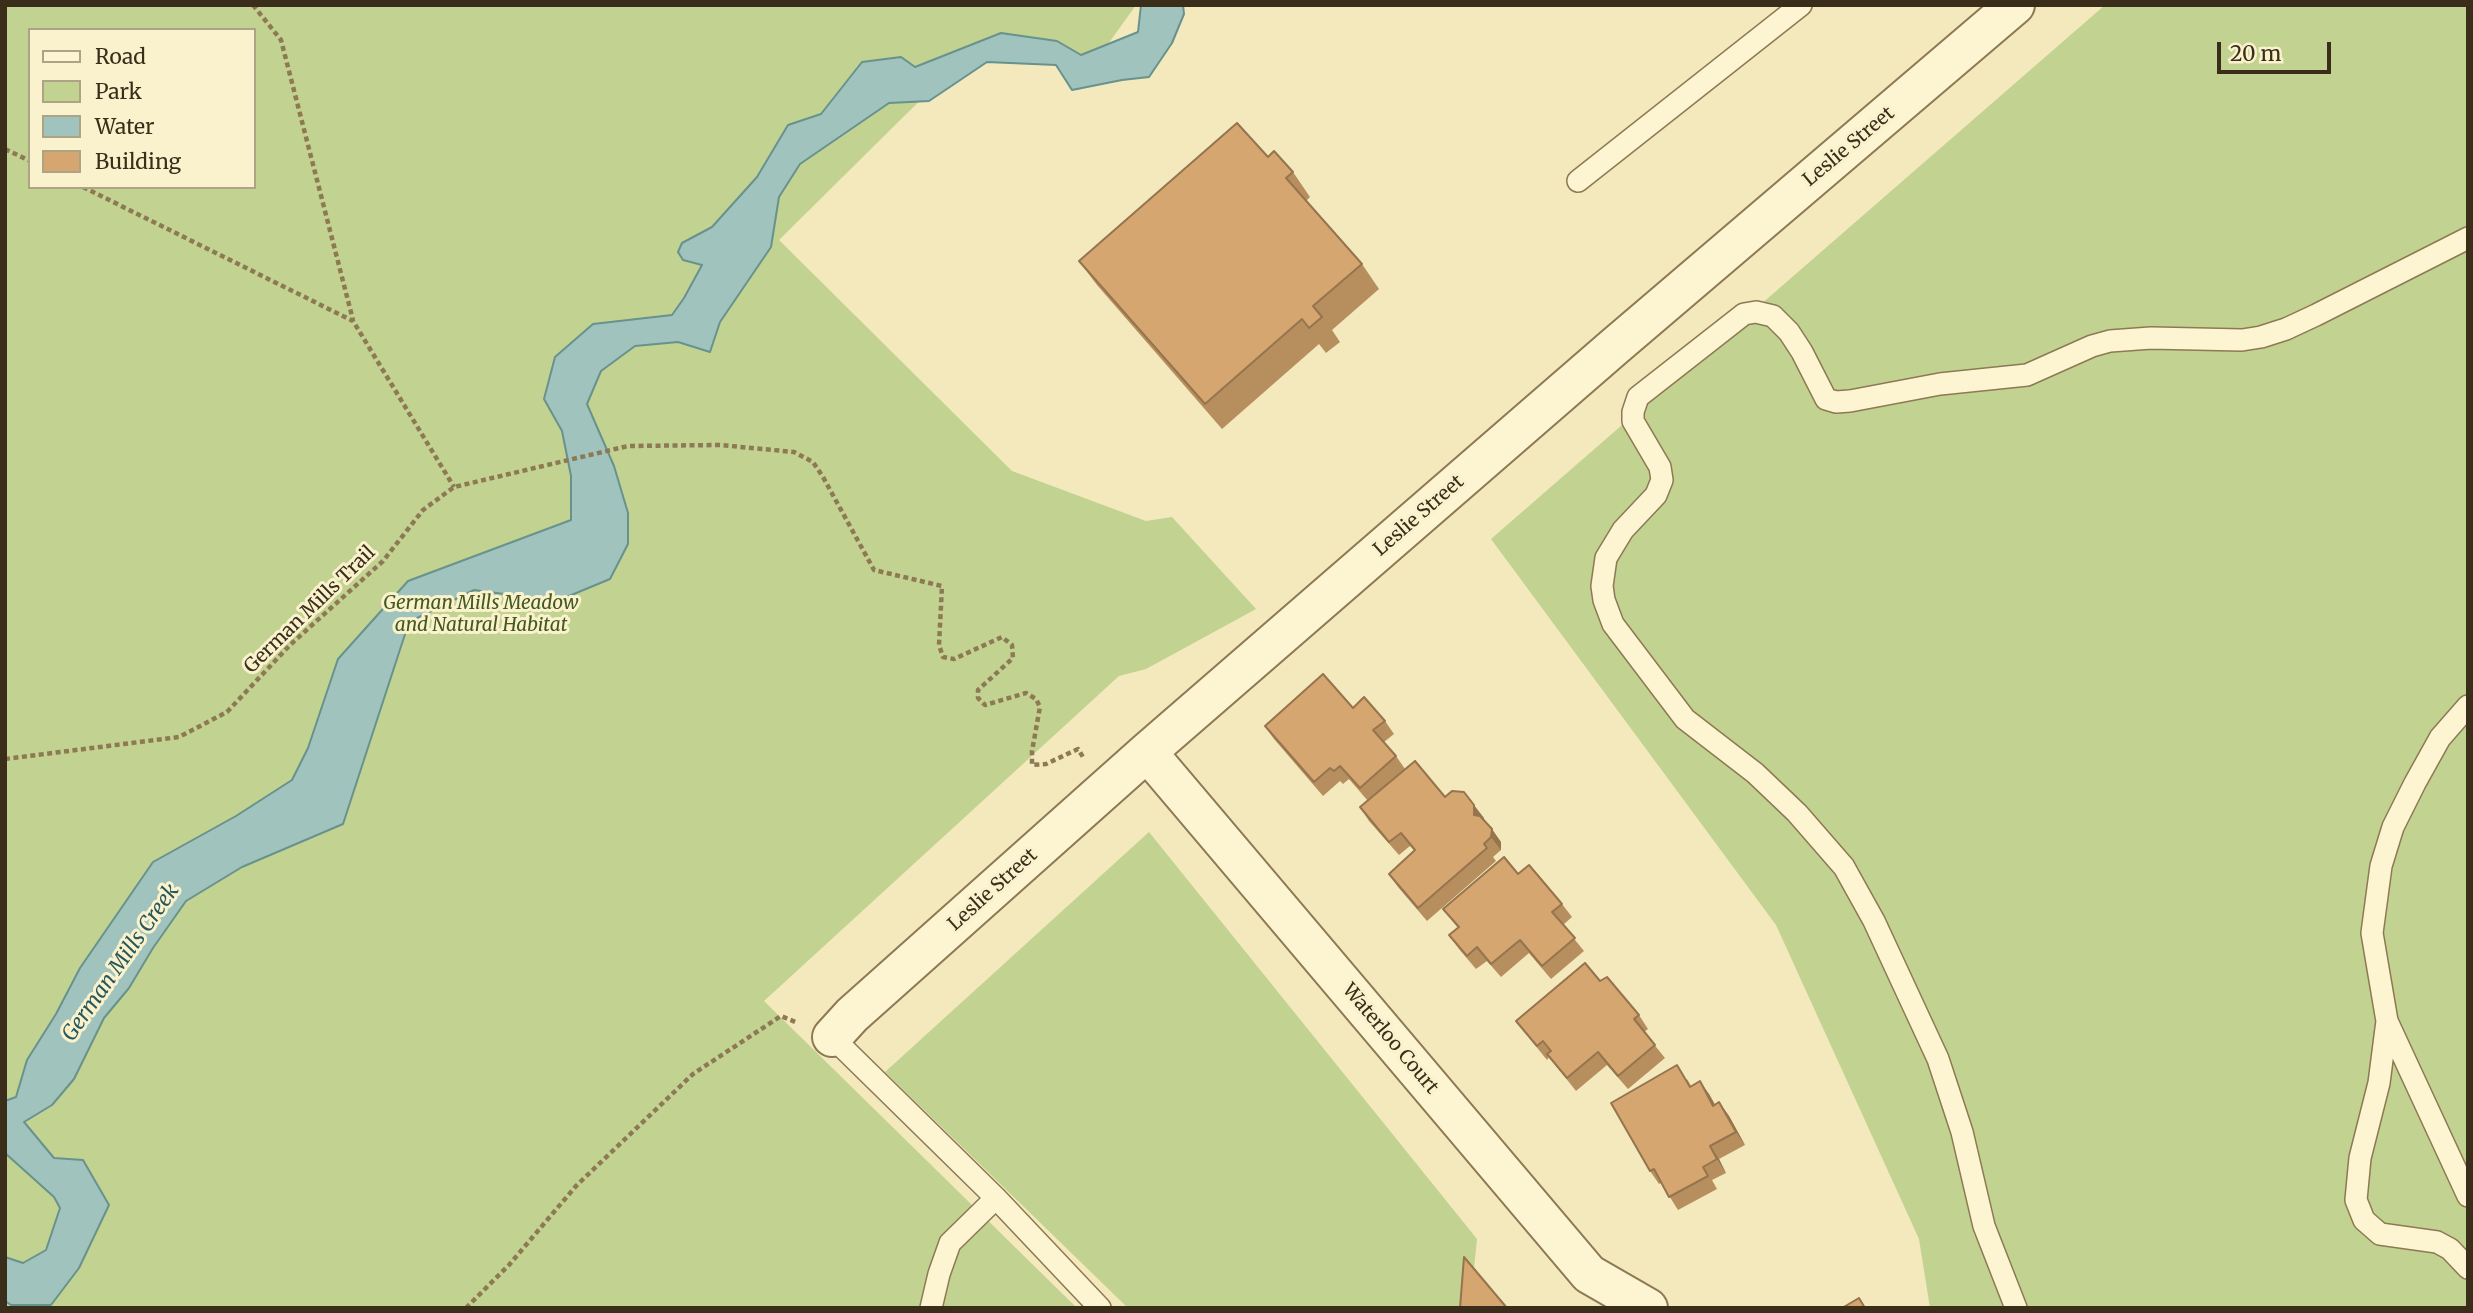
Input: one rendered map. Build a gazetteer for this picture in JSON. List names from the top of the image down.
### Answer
{
  "streets": {
    "street": ["Leslie Street", "Waterloo Court"],
    "path": ["German Mills Trail"]
  },
  "crossings": [
    ["Leslie Street", "German Mills Trail"],
    ["Leslie Street", "Waterloo Court"]
  ],
  "water": ["German Mills Creek"],
  "parks": ["German Mills Meadow and Natural Habitat"],
  "legend": [
    "Road",
    "Park",
    "Water",
    "Building"
  ],
  "scale_bar": "20 m"
}
